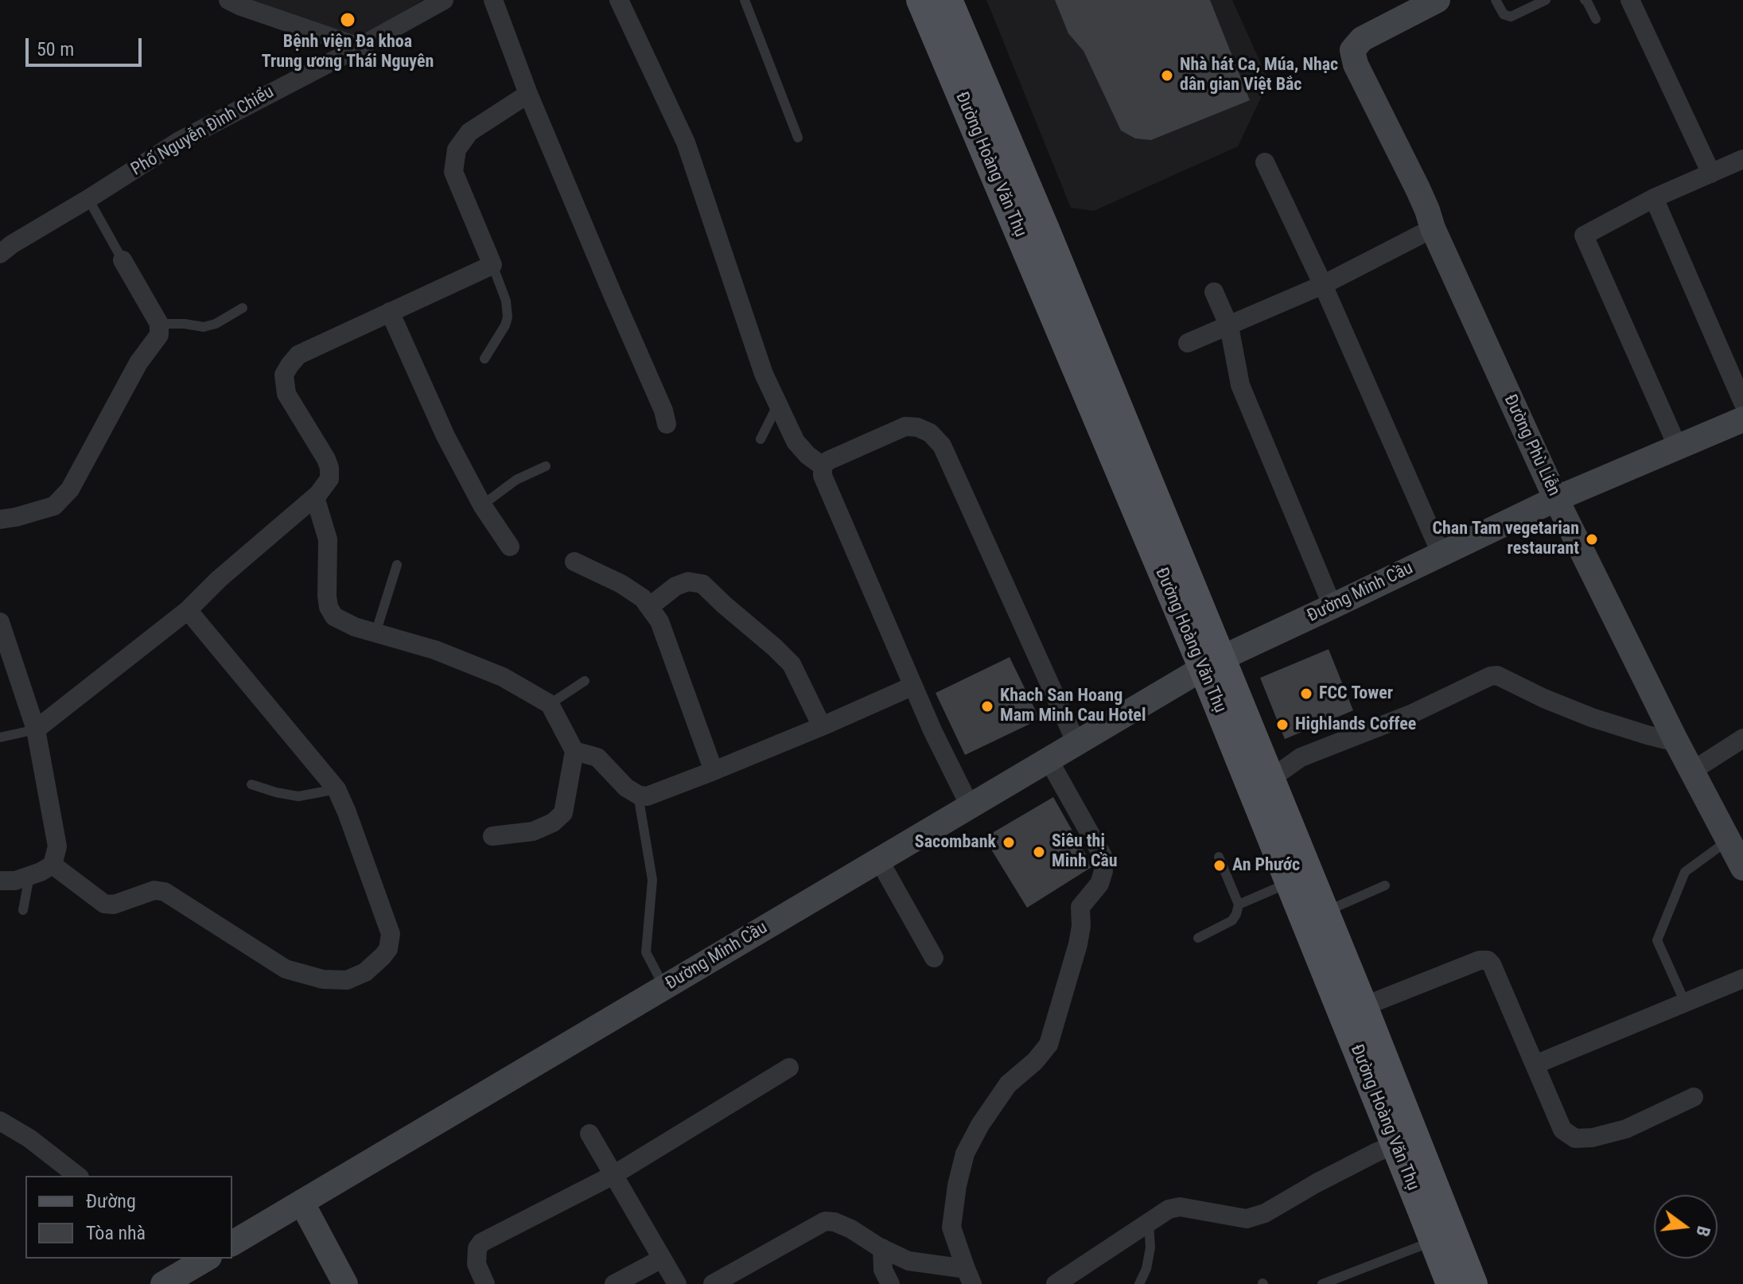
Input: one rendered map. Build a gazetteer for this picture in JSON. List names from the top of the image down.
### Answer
{
  "streets": {
    "main road": ["Đường Hoàng Văn Thụ"],
    "street": ["Phố Nguyễn Đình Chiểu", "Đường Phù Liễn", "Đường Minh Cầu"]
  },
  "crossings": [
    ["Đường Hoàng Văn Thụ", "Đường Minh Cầu"],
    ["Đường Phù Liễn", "Đường Minh Cầu"]
  ],
  "places": [
    "Bệnh viện Đa khoa Trung ương Thái Nguyên",
    "Nhà hát Ca, Múa, Nhạc dân gian Việt Bắc",
    "Chan Tam vegetarian restaurant",
    "FCC Tower",
    "Khach San Hoang Mam Minh Cau Hotel",
    "Highlands Coffee",
    "Sacombank",
    "Siêu thị Minh Cầu",
    "An Phước"
  ],
  "legend": ["Đường", "Tòa nhà"],
  "scale_bar": "50 m",
  "north": "right"
}
